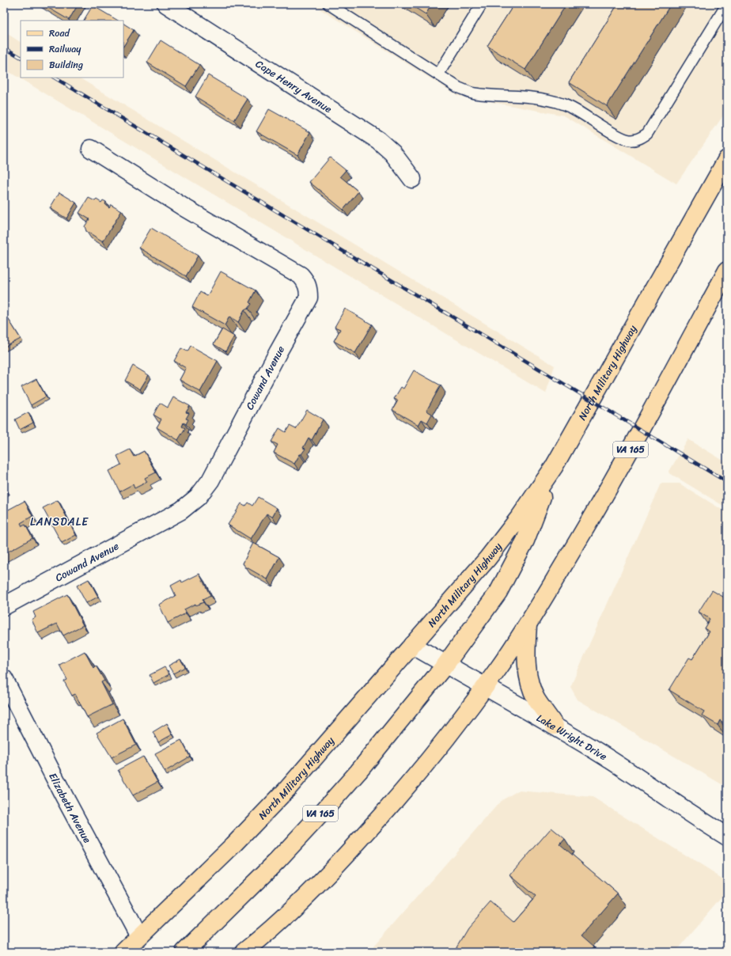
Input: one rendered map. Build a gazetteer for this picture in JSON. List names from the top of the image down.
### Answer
{
  "streets": {
    "main road": ["North Military Highway", "VA 165"],
    "street": [
      "Cape Henry Avenue",
      "Cowand Avenue",
      "Lake Wright Drive",
      "Elizabeth Avenue"
    ]
  },
  "crossings": [
    ["North Military Highway", "VA 165"],
    ["North Military Highway", "Lake Wright Drive"],
    ["North Military Highway", "Elizabeth Avenue"],
    ["VA 165", "Lake Wright Drive"]
  ],
  "districts": ["LANSDALE"],
  "legend": ["Road", "Railway", "Building"]
}
